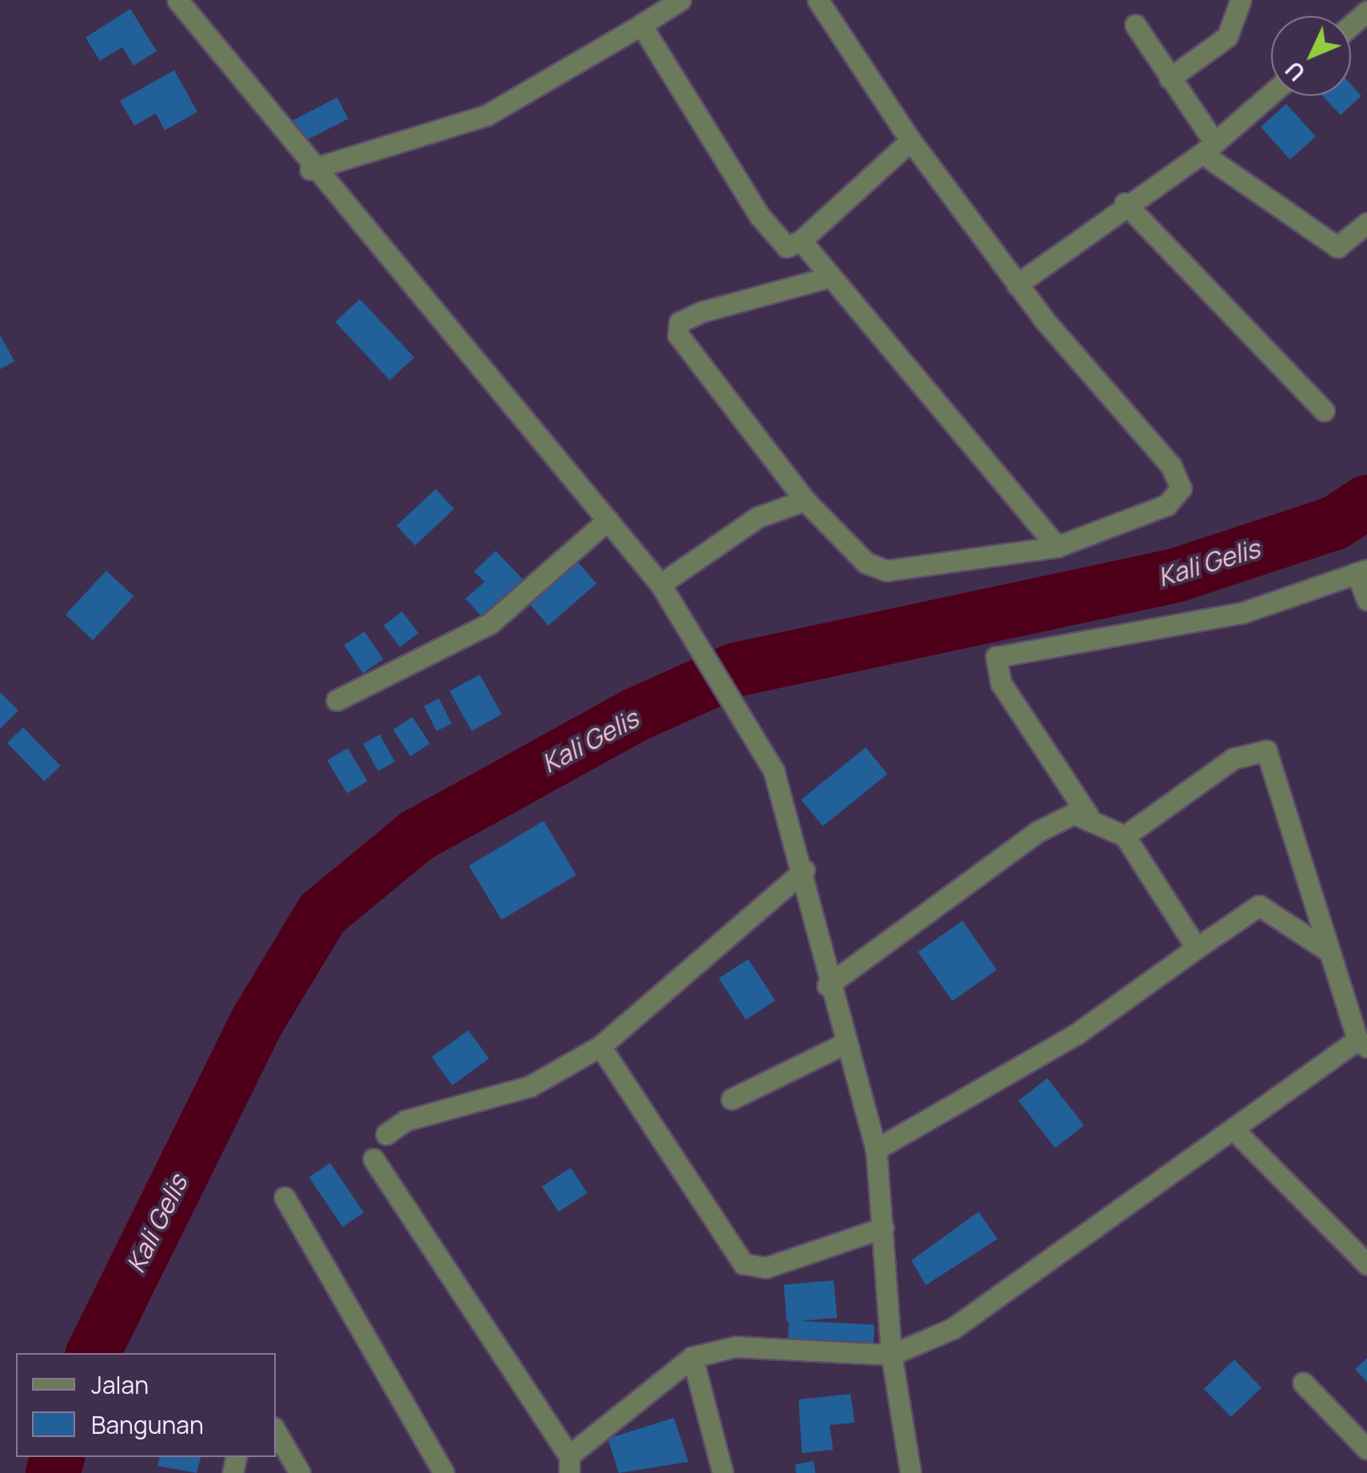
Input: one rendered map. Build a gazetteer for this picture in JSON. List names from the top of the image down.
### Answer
{
  "water": ["Kali Gelis"],
  "legend": ["Jalan", "Bangunan"],
  "north": "bottom left"
}
